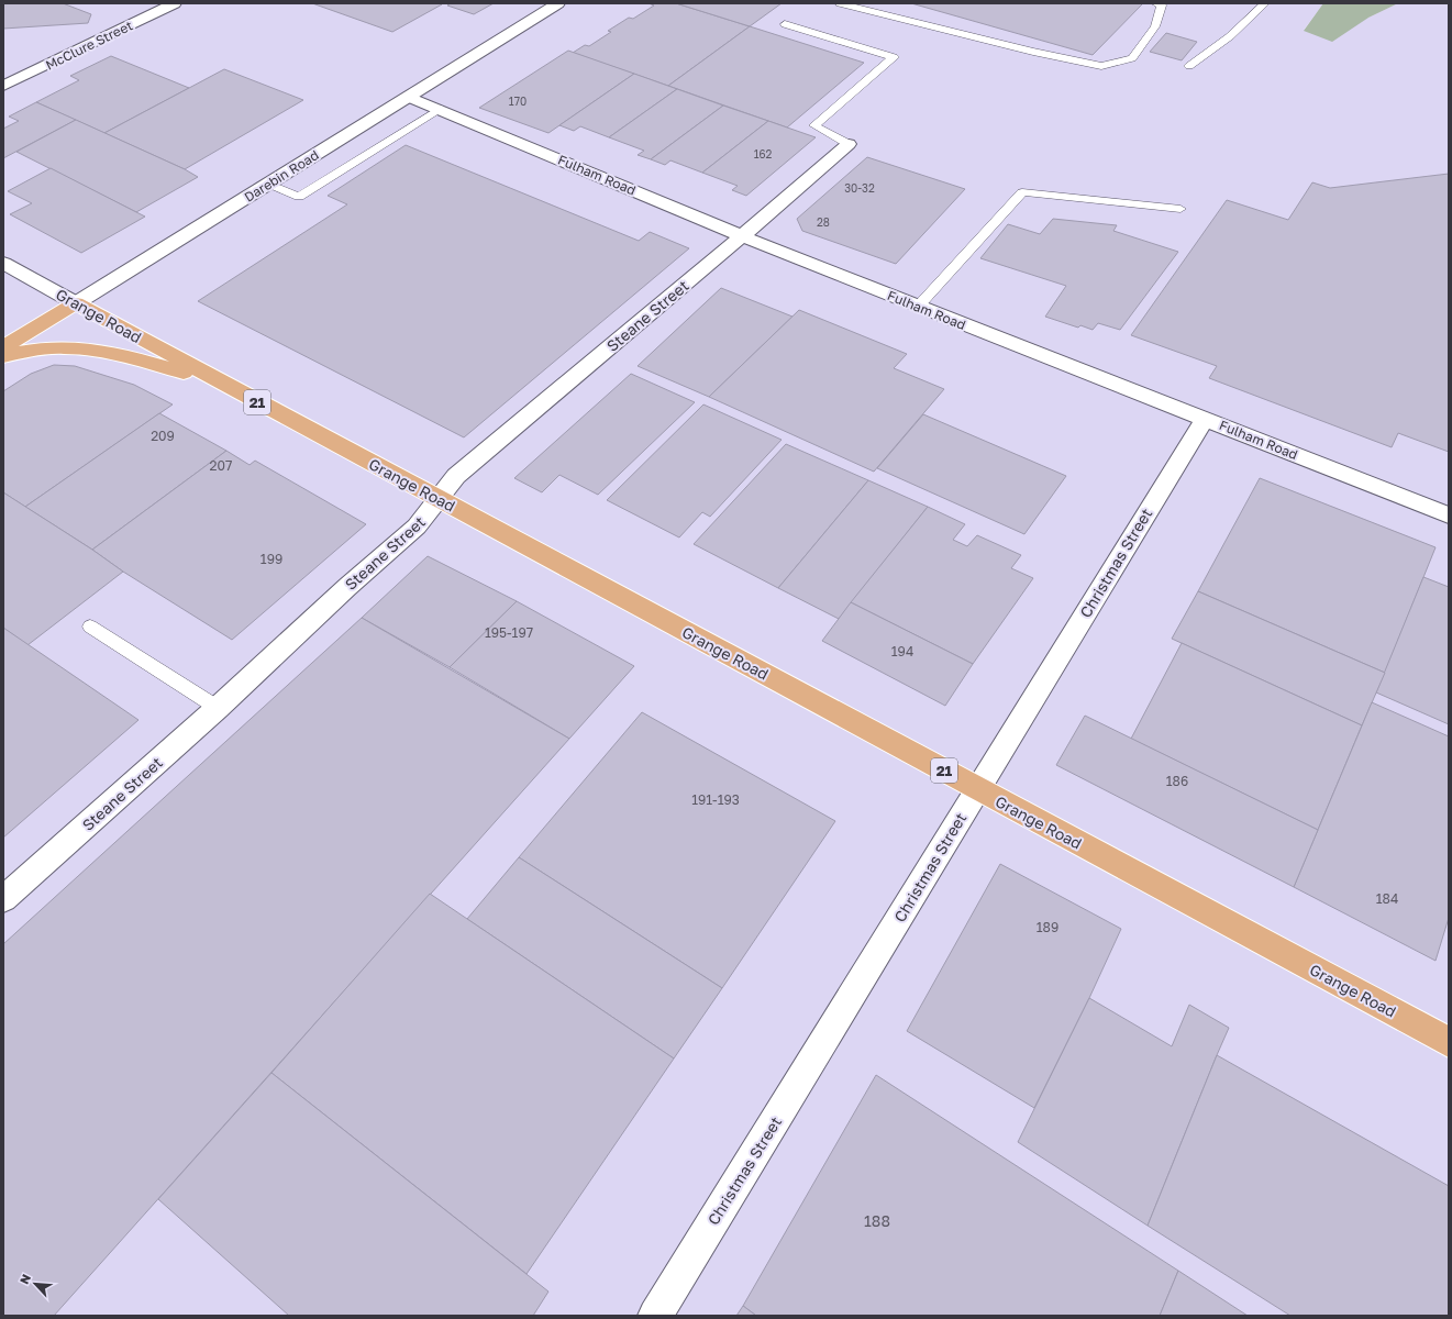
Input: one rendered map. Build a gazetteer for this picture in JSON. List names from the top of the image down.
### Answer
{
  "streets": {
    "main road": ["Darebin Road", "Grange Road", "21"],
    "street": [
      "McClure Street",
      "Fulham Road",
      "Steane Street",
      "Christmas Street"
    ]
  },
  "crossings": [
    ["Fulham Road", "Darebin Road"],
    ["Fulham Road", "Steane Street"],
    ["Fulham Road", "Christmas Street"],
    ["Darebin Road", "Grange Road"],
    ["Grange Road", "Steane Street"],
    ["Grange Road", "Christmas Street"]
  ],
  "house_numbers": [
    "170",
    "162",
    "30-32",
    "28",
    "209",
    "207",
    "199",
    "195-197",
    "194",
    "186",
    "191-193",
    "184",
    "189",
    "188"
  ],
  "north": "top left"
}
